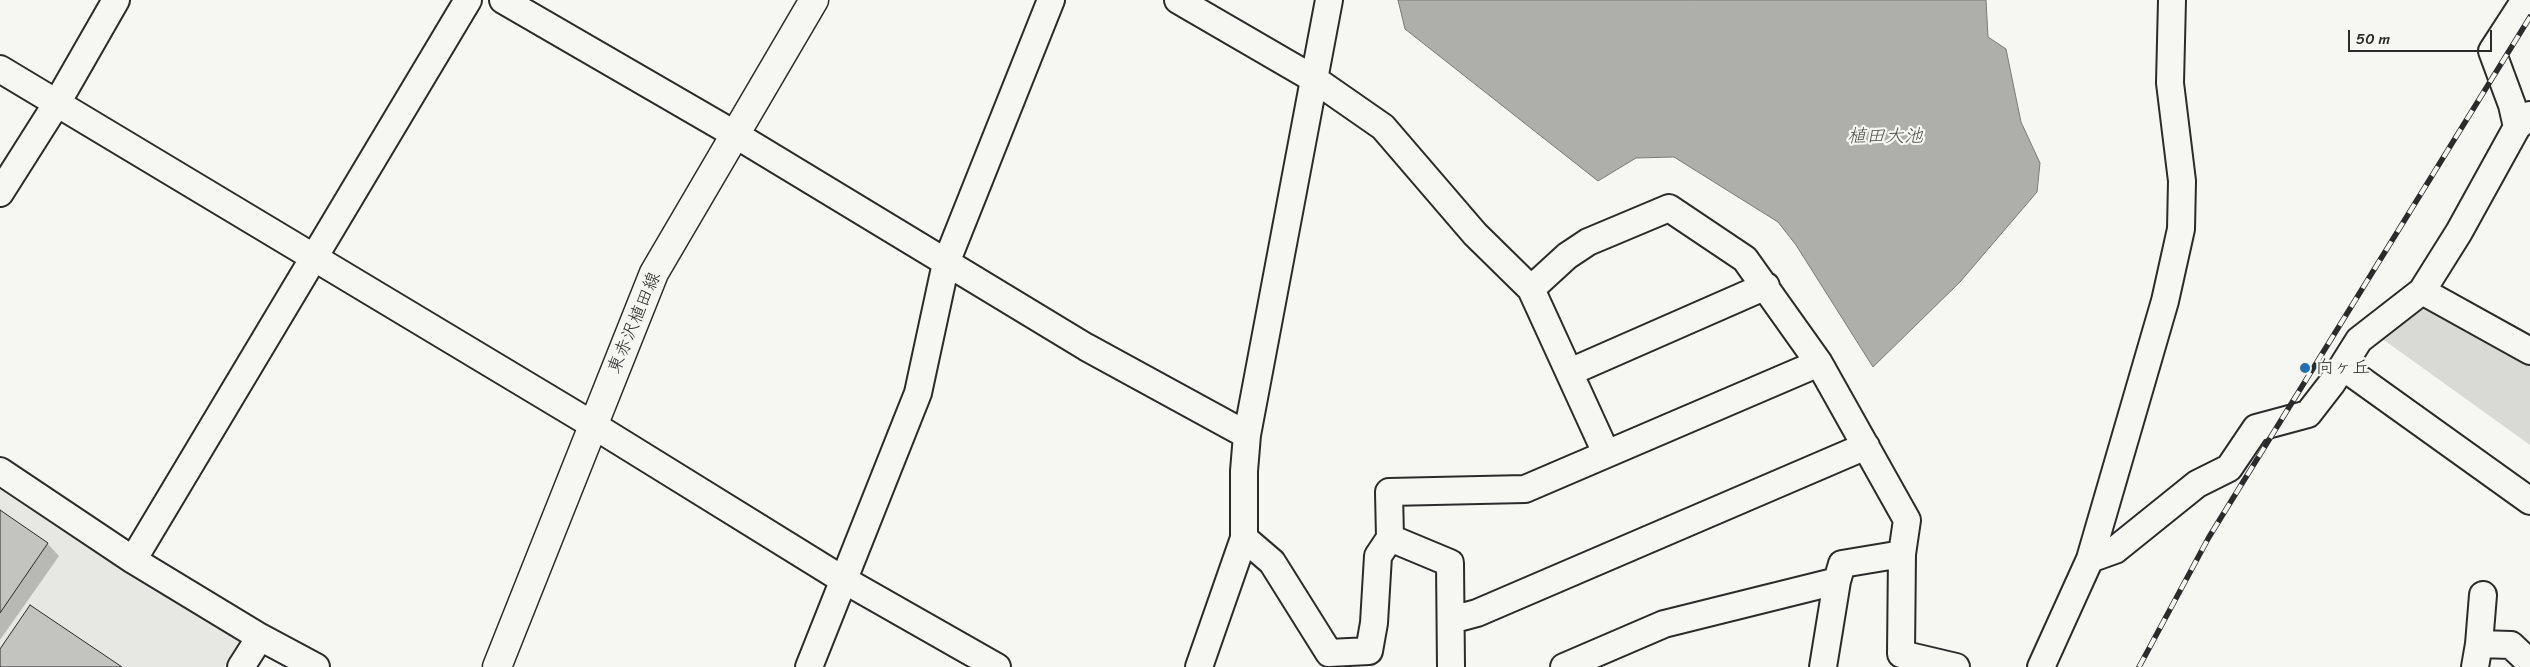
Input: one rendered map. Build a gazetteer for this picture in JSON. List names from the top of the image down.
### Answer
{
  "streets": {
    "main road": ["東赤沢植田線"]
  },
  "water": ["植田大池"],
  "places": ["向ヶ丘"],
  "scale_bar": "50 m"
}
